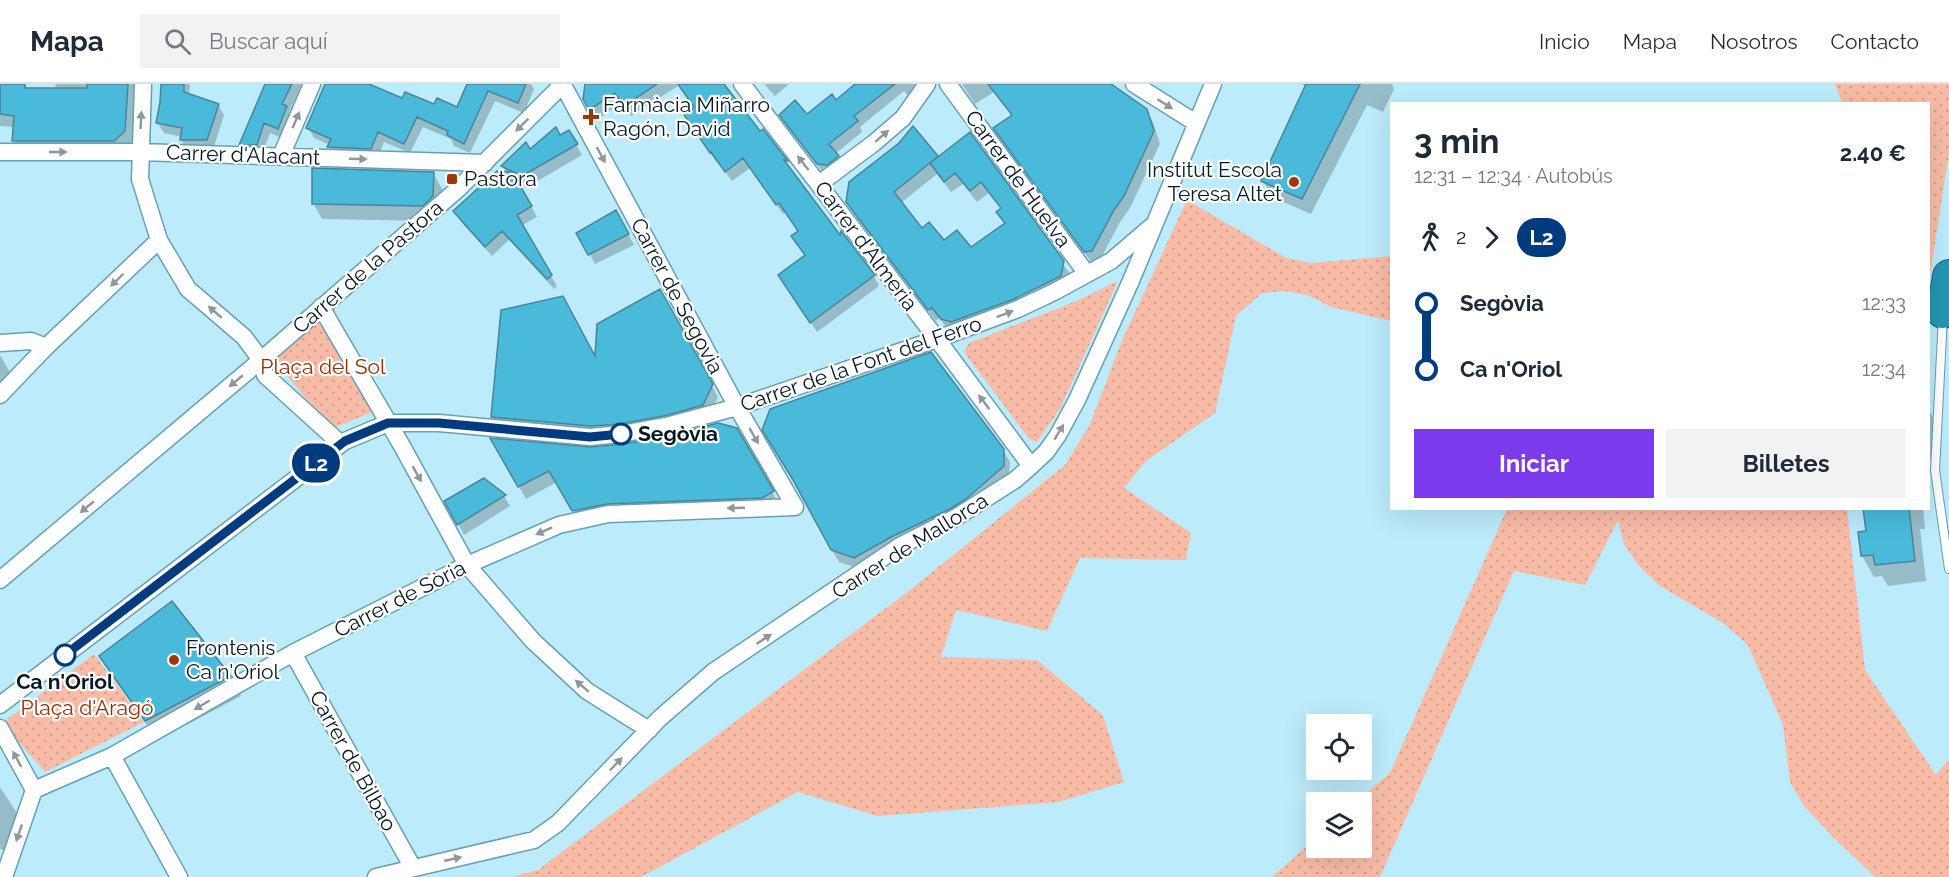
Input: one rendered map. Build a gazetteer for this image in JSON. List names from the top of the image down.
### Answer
{
  "streets": {
    "street": [
      "Carrer d'Alacant",
      "Carrer de Huelva",
      "Carrer d'Almeria",
      "Carrer de la Pastora",
      "Carrer de Segovia",
      "Carrer de la Font del Ferro",
      "Carrer de Mallorca",
      "Carrer de Sòria",
      "Carrer de Bilbao"
    ]
  },
  "crossings": [
    ["Carrer d'Alacant", "Carrer de la Pastora"],
    ["Carrer de Huelva", "Carrer de la Font del Ferro"],
    ["Carrer d'Almeria", "Carrer de la Font del Ferro"],
    ["Carrer d'Almeria", "Carrer de Mallorca"],
    ["Carrer de la Pastora", "Carrer de Segovia"],
    ["Carrer de Segovia", "Carrer de la Font del Ferro"],
    ["Carrer de Segovia", "Carrer de Sòria"],
    ["Carrer de la Font del Ferro", "Carrer de Mallorca"],
    ["Carrer de Mallorca", "Carrer de Bilbao"],
    ["Carrer de Sòria", "Carrer de Bilbao"]
  ],
  "one_way": [
    "Carrer d'Alacant",
    "Carrer d'Almeria",
    "Carrer de la Pastora",
    "Carrer de Segovia",
    "Carrer de Mallorca",
    "Carrer de Sòria"
  ],
  "parks": ["Plaça del Sol", "Plaça d'Aragó"],
  "places": {
    "health": ["Farmàcia Miñarro Ragón, David"],
    "transit": ["Pastora"],
    "other": [
      "Institut Escola Teresa Altet",
      "Segòvia",
      "Ca n'Oriol",
      "Frontenis Ca n'Oriol"
    ]
  },
  "lines": ["bus line L2"],
  "page": {
    "header": "Mapa",
    "search": "Buscar aquí",
    "nav": [
      "Inicio",
      "Mapa",
      "Nosotros",
      "Contacto"
    ],
    "on_map": "L2",
    "heading": ["3 min", "12:31 – 12:34 · Autobús", "2.40 €"],
    "legs": ["2", "L2"],
    "list": [
      {
        "name": "Segòvia",
        "value": "12:33"
      },
      {
        "name": "Ca n'Oriol",
        "value": "12:34"
      }
    ],
    "buttons": ["Iniciar", "Billetes"]
  }
}
